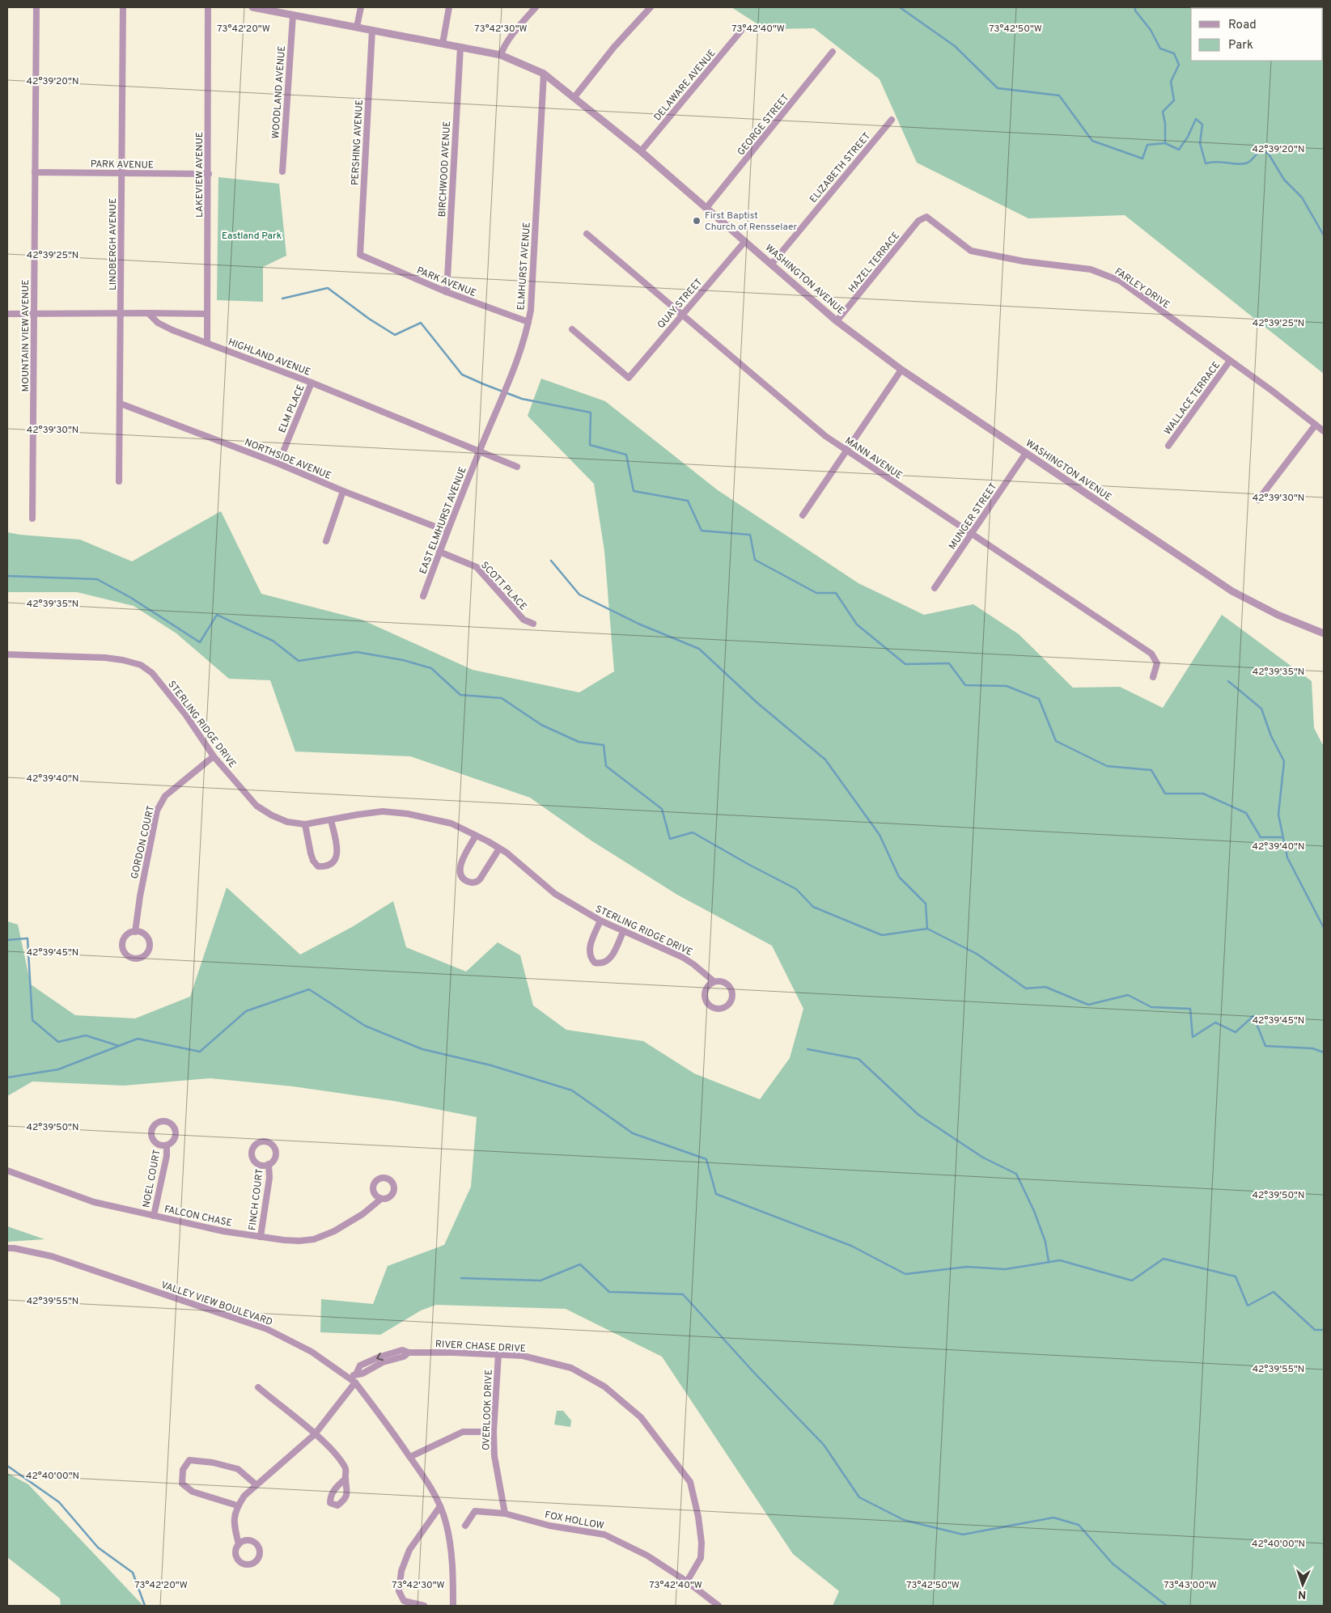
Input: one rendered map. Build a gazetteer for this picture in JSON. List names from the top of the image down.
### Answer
{
  "streets": {
    "street": [
      "DELAWARE AVENUE",
      "WOODLAND AVENUE",
      "GEORGE STREET",
      "PERSHING AVENUE",
      "PARK AVENUE",
      "ELIZABETH STREET",
      "BIRCHWOOD AVENUE",
      "LAKEVIEW AVENUE",
      "LINDBERGH AVENUE",
      "HAZEL TERRACE",
      "ELMHURST AVENUE",
      "WASHINGTON AVENUE",
      "FARLEY DRIVE",
      "QUAY STREET",
      "MOUNTAIN VIEW AVENUE",
      "HIGHLAND AVENUE",
      "WALLACE TERRACE",
      "ELM PLACE",
      "MANN AVENUE",
      "NORTHSIDE AVENUE",
      "MUNGER STREET",
      "EAST ELMHURST AVENUE",
      "SCOTT PLACE",
      "STERLING RIDGE DRIVE",
      "GORDON COURT",
      "NOEL COURT",
      "FINCH COURT",
      "FALCON CHASE",
      "VALLEY VIEW BOULEVARD",
      "RIVER CHASE DRIVE",
      "OVERLOOK DRIVE",
      "FOX HOLLOW"
    ]
  },
  "crossings": [
    ["DELAWARE AVENUE", "WASHINGTON AVENUE"],
    ["WOODLAND AVENUE", "WASHINGTON AVENUE"],
    ["GEORGE STREET", "WASHINGTON AVENUE"],
    ["PERSHING AVENUE", "PARK AVENUE"],
    ["PERSHING AVENUE", "WASHINGTON AVENUE"],
    ["PARK AVENUE", "BIRCHWOOD AVENUE"],
    ["PARK AVENUE", "LAKEVIEW AVENUE"],
    ["PARK AVENUE", "LINDBERGH AVENUE"],
    ["PARK AVENUE", "ELMHURST AVENUE"],
    ["PARK AVENUE", "MOUNTAIN VIEW AVENUE"],
    ["ELIZABETH STREET", "WASHINGTON AVENUE"],
    ["BIRCHWOOD AVENUE", "WASHINGTON AVENUE"],
    ["LAKEVIEW AVENUE", "HIGHLAND AVENUE"],
    ["LINDBERGH AVENUE", "NORTHSIDE AVENUE"],
    ["HAZEL TERRACE", "WASHINGTON AVENUE"],
    ["HAZEL TERRACE", "FARLEY DRIVE"],
    ["ELMHURST AVENUE", "WASHINGTON AVENUE"],
    ["ELMHURST AVENUE", "HIGHLAND AVENUE"],
    ["ELMHURST AVENUE", "EAST ELMHURST AVENUE"],
    ["WASHINGTON AVENUE", "QUAY STREET"],
    ["WASHINGTON AVENUE", "MUNGER STREET"],
    ["FARLEY DRIVE", "WALLACE TERRACE"],
    ["QUAY STREET", "MANN AVENUE"],
    ["HIGHLAND AVENUE", "ELM PLACE"],
    ["HIGHLAND AVENUE", "EAST ELMHURST AVENUE"],
    ["ELM PLACE", "NORTHSIDE AVENUE"],
    ["MANN AVENUE", "MUNGER STREET"],
    ["NORTHSIDE AVENUE", "EAST ELMHURST AVENUE"],
    ["EAST ELMHURST AVENUE", "SCOTT PLACE"],
    ["STERLING RIDGE DRIVE", "GORDON COURT"],
    ["NOEL COURT", "FALCON CHASE"],
    ["FINCH COURT", "FALCON CHASE"],
    ["VALLEY VIEW BOULEVARD", "RIVER CHASE DRIVE"],
    ["RIVER CHASE DRIVE", "OVERLOOK DRIVE"],
    ["RIVER CHASE DRIVE", "FOX HOLLOW"],
    ["OVERLOOK DRIVE", "FOX HOLLOW"]
  ],
  "parks": ["Eastland Park"],
  "places": ["First Baptist Church of Rensselaer"],
  "legend": ["Road", "Park"],
  "north": "bottom",
  "coordinates": [
    "73°42'20\"W",
    "73°42'30\"W",
    "73°42'40\"W",
    "73°42'50\"W",
    "42°39'20\"N",
    "42°39'25\"N",
    "42°39'30\"N",
    "42°39'35\"N",
    "42°39'40\"N",
    "42°39'45\"N",
    "42°39'50\"N",
    "42°39'55\"N",
    "42°40'00\"N",
    "73°43'00\"W"
  ]
}
